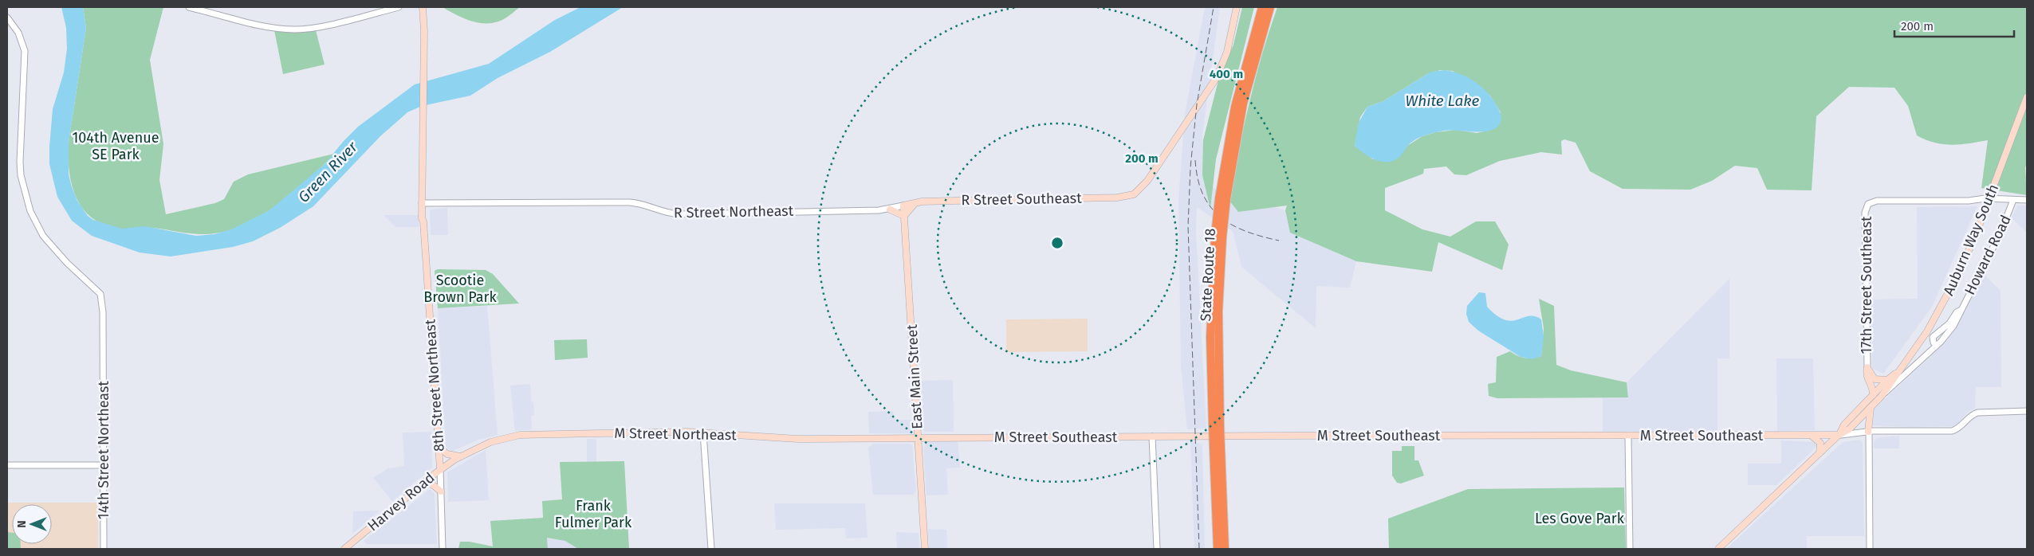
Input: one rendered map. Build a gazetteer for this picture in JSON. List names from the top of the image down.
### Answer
{
  "streets": {
    "highway": ["State Route 18"],
    "main road": [
      "R Street Southeast",
      "Auburn Way South",
      "East Main Street",
      "8th Street Northeast",
      "M Street Northeast",
      "M Street Southeast",
      "Harvey Road"
    ],
    "street": [
      "R Street Northeast",
      "Howard Road",
      "17th Street Southeast",
      "14th Street Northeast"
    ]
  },
  "crossings": [
    ["R Street Southeast", "R Street Northeast"],
    ["R Street Southeast", "East Main Street"],
    ["R Street Northeast", "East Main Street"],
    ["R Street Northeast", "8th Street Northeast"],
    ["Auburn Way South", "Howard Road"],
    ["Auburn Way South", "M Street Southeast"],
    ["Howard Road", "17th Street Southeast"],
    ["East Main Street", "M Street Northeast"],
    ["East Main Street", "M Street Southeast"],
    ["8th Street Northeast", "M Street Northeast"],
    ["8th Street Northeast", "Harvey Road"],
    ["M Street Northeast", "M Street Southeast"],
    ["M Street Northeast", "Harvey Road"]
  ],
  "water": ["White Lake", "Green River"],
  "parks": [
    "104th Avenue SE Park",
    "Scootie Brown Park",
    "Frank Fulmer Park",
    "Les Gove Park"
  ],
  "scale_bar": "200 m",
  "north": "left",
  "rings": ["400 m", "200 m"]
}
